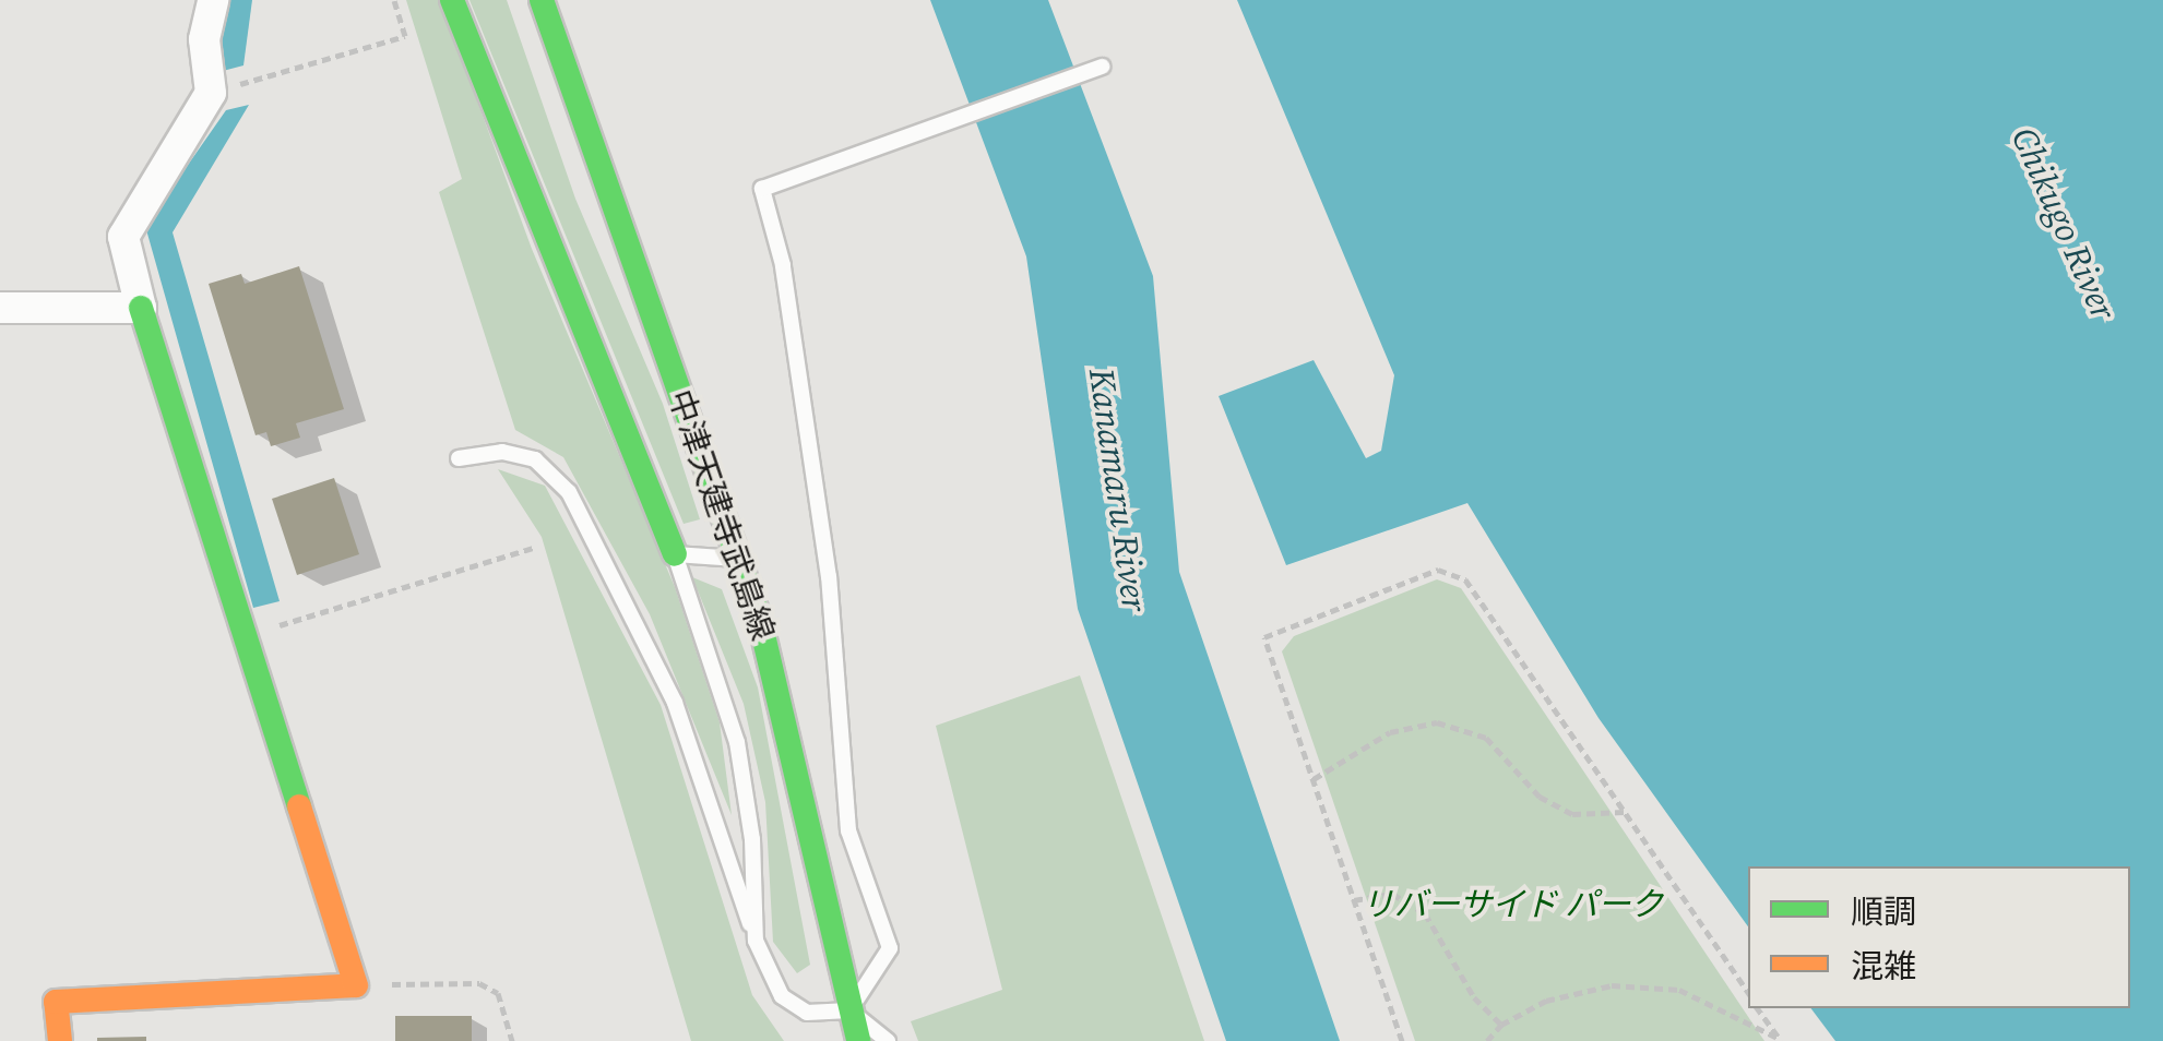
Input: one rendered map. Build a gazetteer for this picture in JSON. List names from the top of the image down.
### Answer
{
  "streets": {
    "street": ["中津天建寺武島線"]
  },
  "water": ["Chikugo River", "Kanamaru River"],
  "parks": ["リバーサイド パーク"],
  "legend": ["順調", "混雑"]
}
